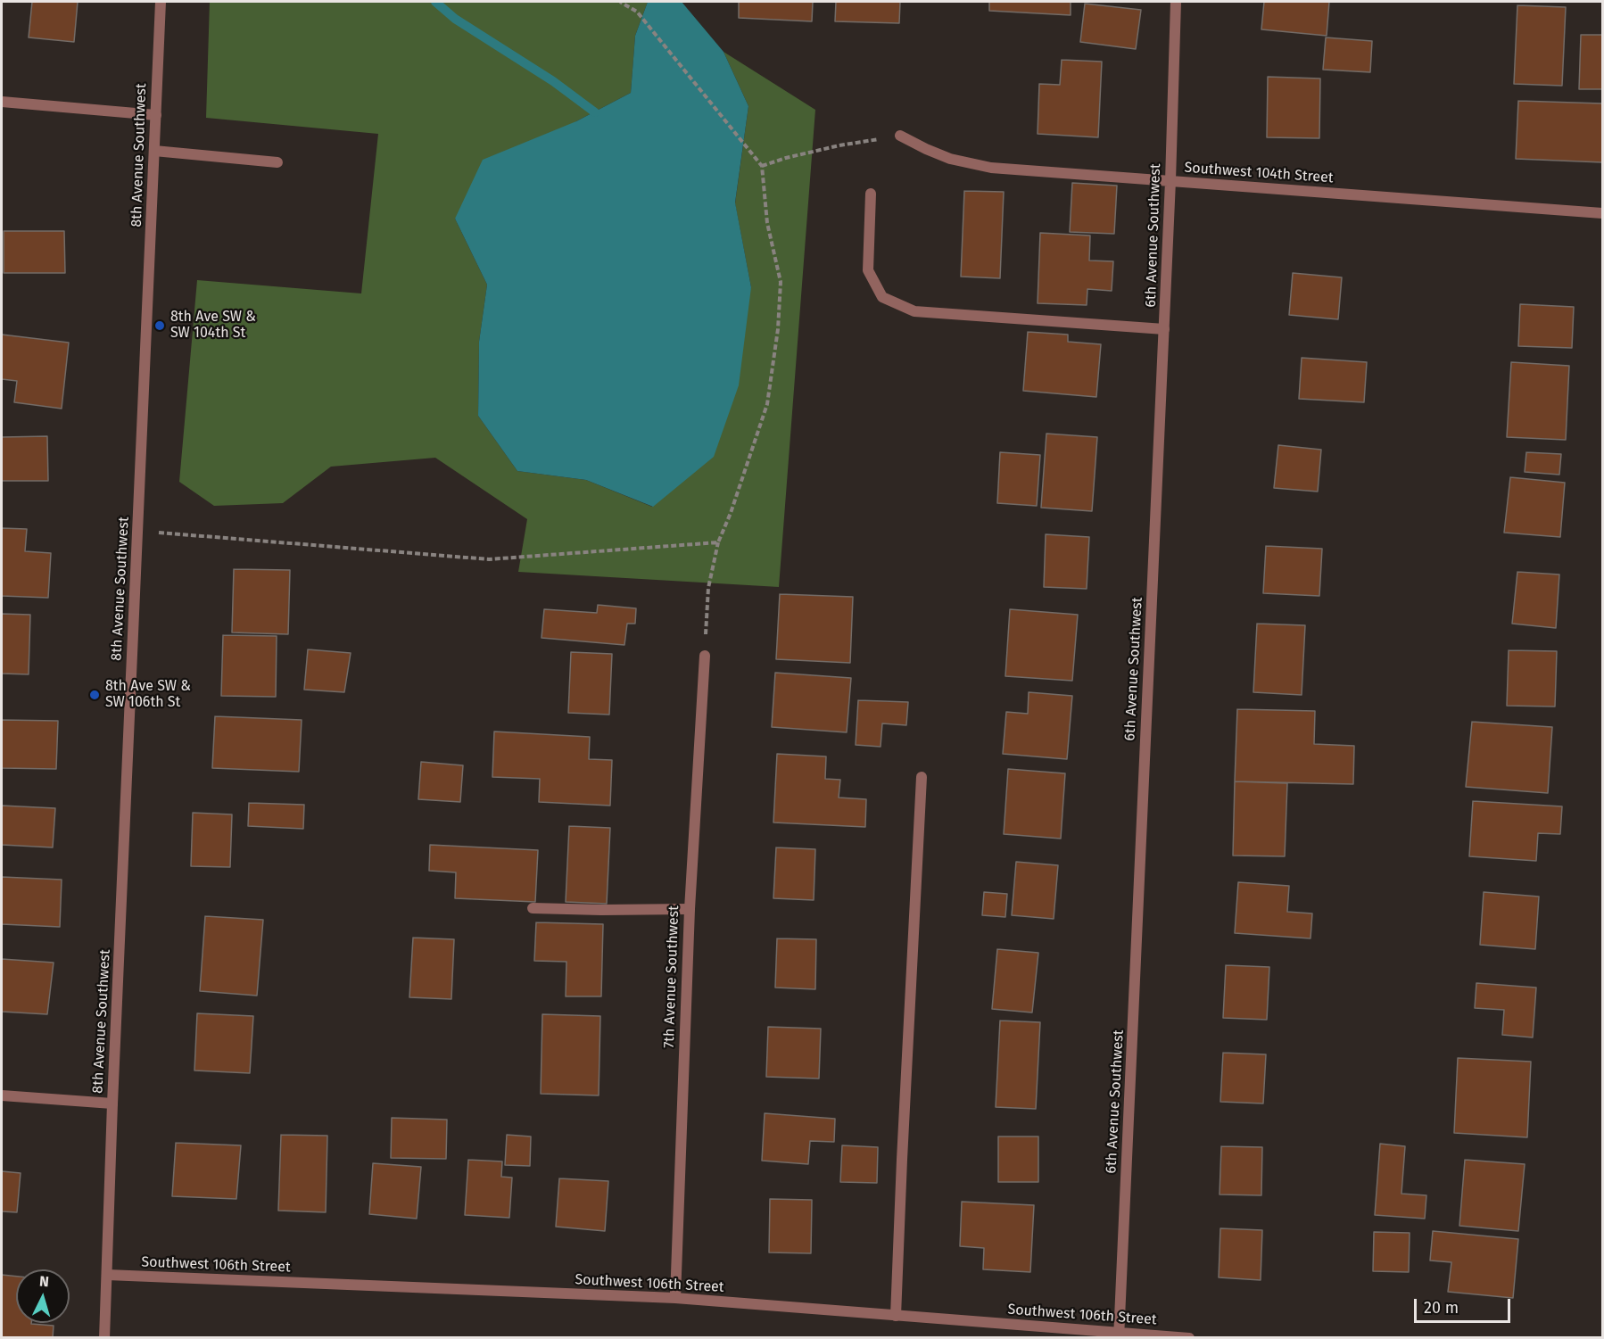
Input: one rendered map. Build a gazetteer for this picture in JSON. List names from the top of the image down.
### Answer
{
  "streets": {
    "street": [
      "8th Avenue Southwest",
      "Southwest 104th Street",
      "6th Avenue Southwest",
      "7th Avenue Southwest",
      "Southwest 106th Street"
    ]
  },
  "crossings": [
    ["8th Avenue Southwest", "Southwest 106th Street"],
    ["Southwest 104th Street", "6th Avenue Southwest"],
    ["6th Avenue Southwest", "Southwest 106th Street"],
    ["7th Avenue Southwest", "Southwest 106th Street"]
  ],
  "places": ["8th Ave SW & SW 104th St", "8th Ave SW & SW 106th St"],
  "scale_bar": "20 m",
  "north": "top"
}
